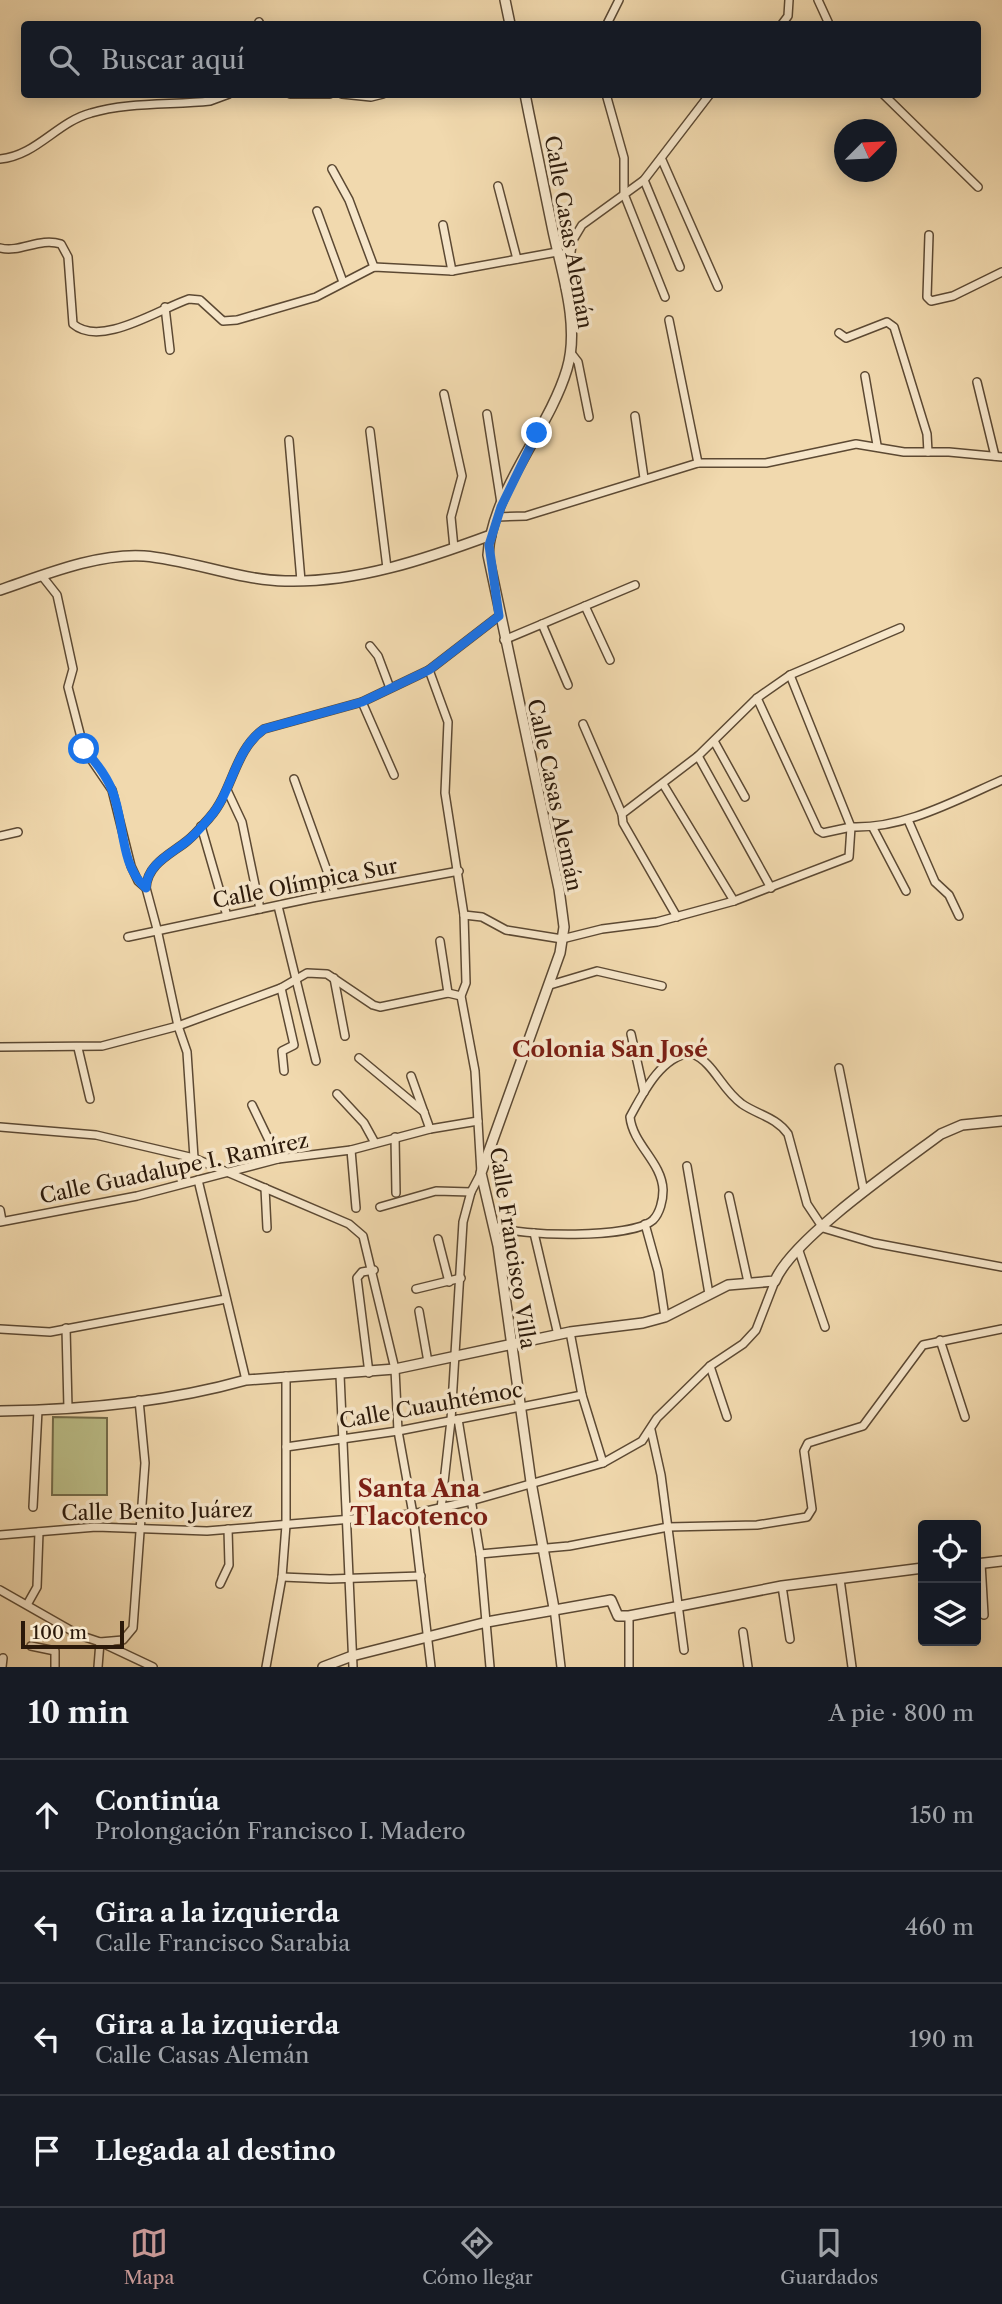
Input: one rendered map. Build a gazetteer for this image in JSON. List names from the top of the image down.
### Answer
{
  "streets": {
    "street": [
      "Calle Casas Alemán",
      "Calle Olímpica Sur",
      "Calle Guadalupe I. Ramírez",
      "Calle Francisco Villa",
      "Calle Cuauhtémoc",
      "Calle Benito Juárez"
    ]
  },
  "crossings": [
    ["Calle Casas Alemán", "Calle Francisco Villa"],
    ["Calle Casas Alemán", "Calle Cuauhtémoc"],
    ["Calle Casas Alemán", "Calle Benito Juárez"],
    ["Calle Olímpica Sur", "Calle Francisco Villa"],
    ["Calle Guadalupe I. Ramírez", "Calle Francisco Villa"],
    ["Calle Francisco Villa", "Calle Cuauhtémoc"],
    ["Calle Francisco Villa", "Calle Benito Juárez"]
  ],
  "districts": ["Colonia San José", "Santa Ana Tlacotenco"],
  "scale_bar": "100 m",
  "north": "top right",
  "page": {
    "search": "Buscar aquí",
    "scale": "100 m",
    "heading": ["10 min", "A pie · 800 m"],
    "list": [
      ["Continúa", "Prolongación Francisco I. Madero", "150 m"],
      ["Gira a la izquierda", "Calle Francisco Sarabia", "460 m"],
      ["Gira a la izquierda", "Calle Casas Alemán", "190 m"],
      "Llegada al destino"
    ],
    "nav": ["Mapa", "Cómo llegar", "Guardados"]
  }
}
